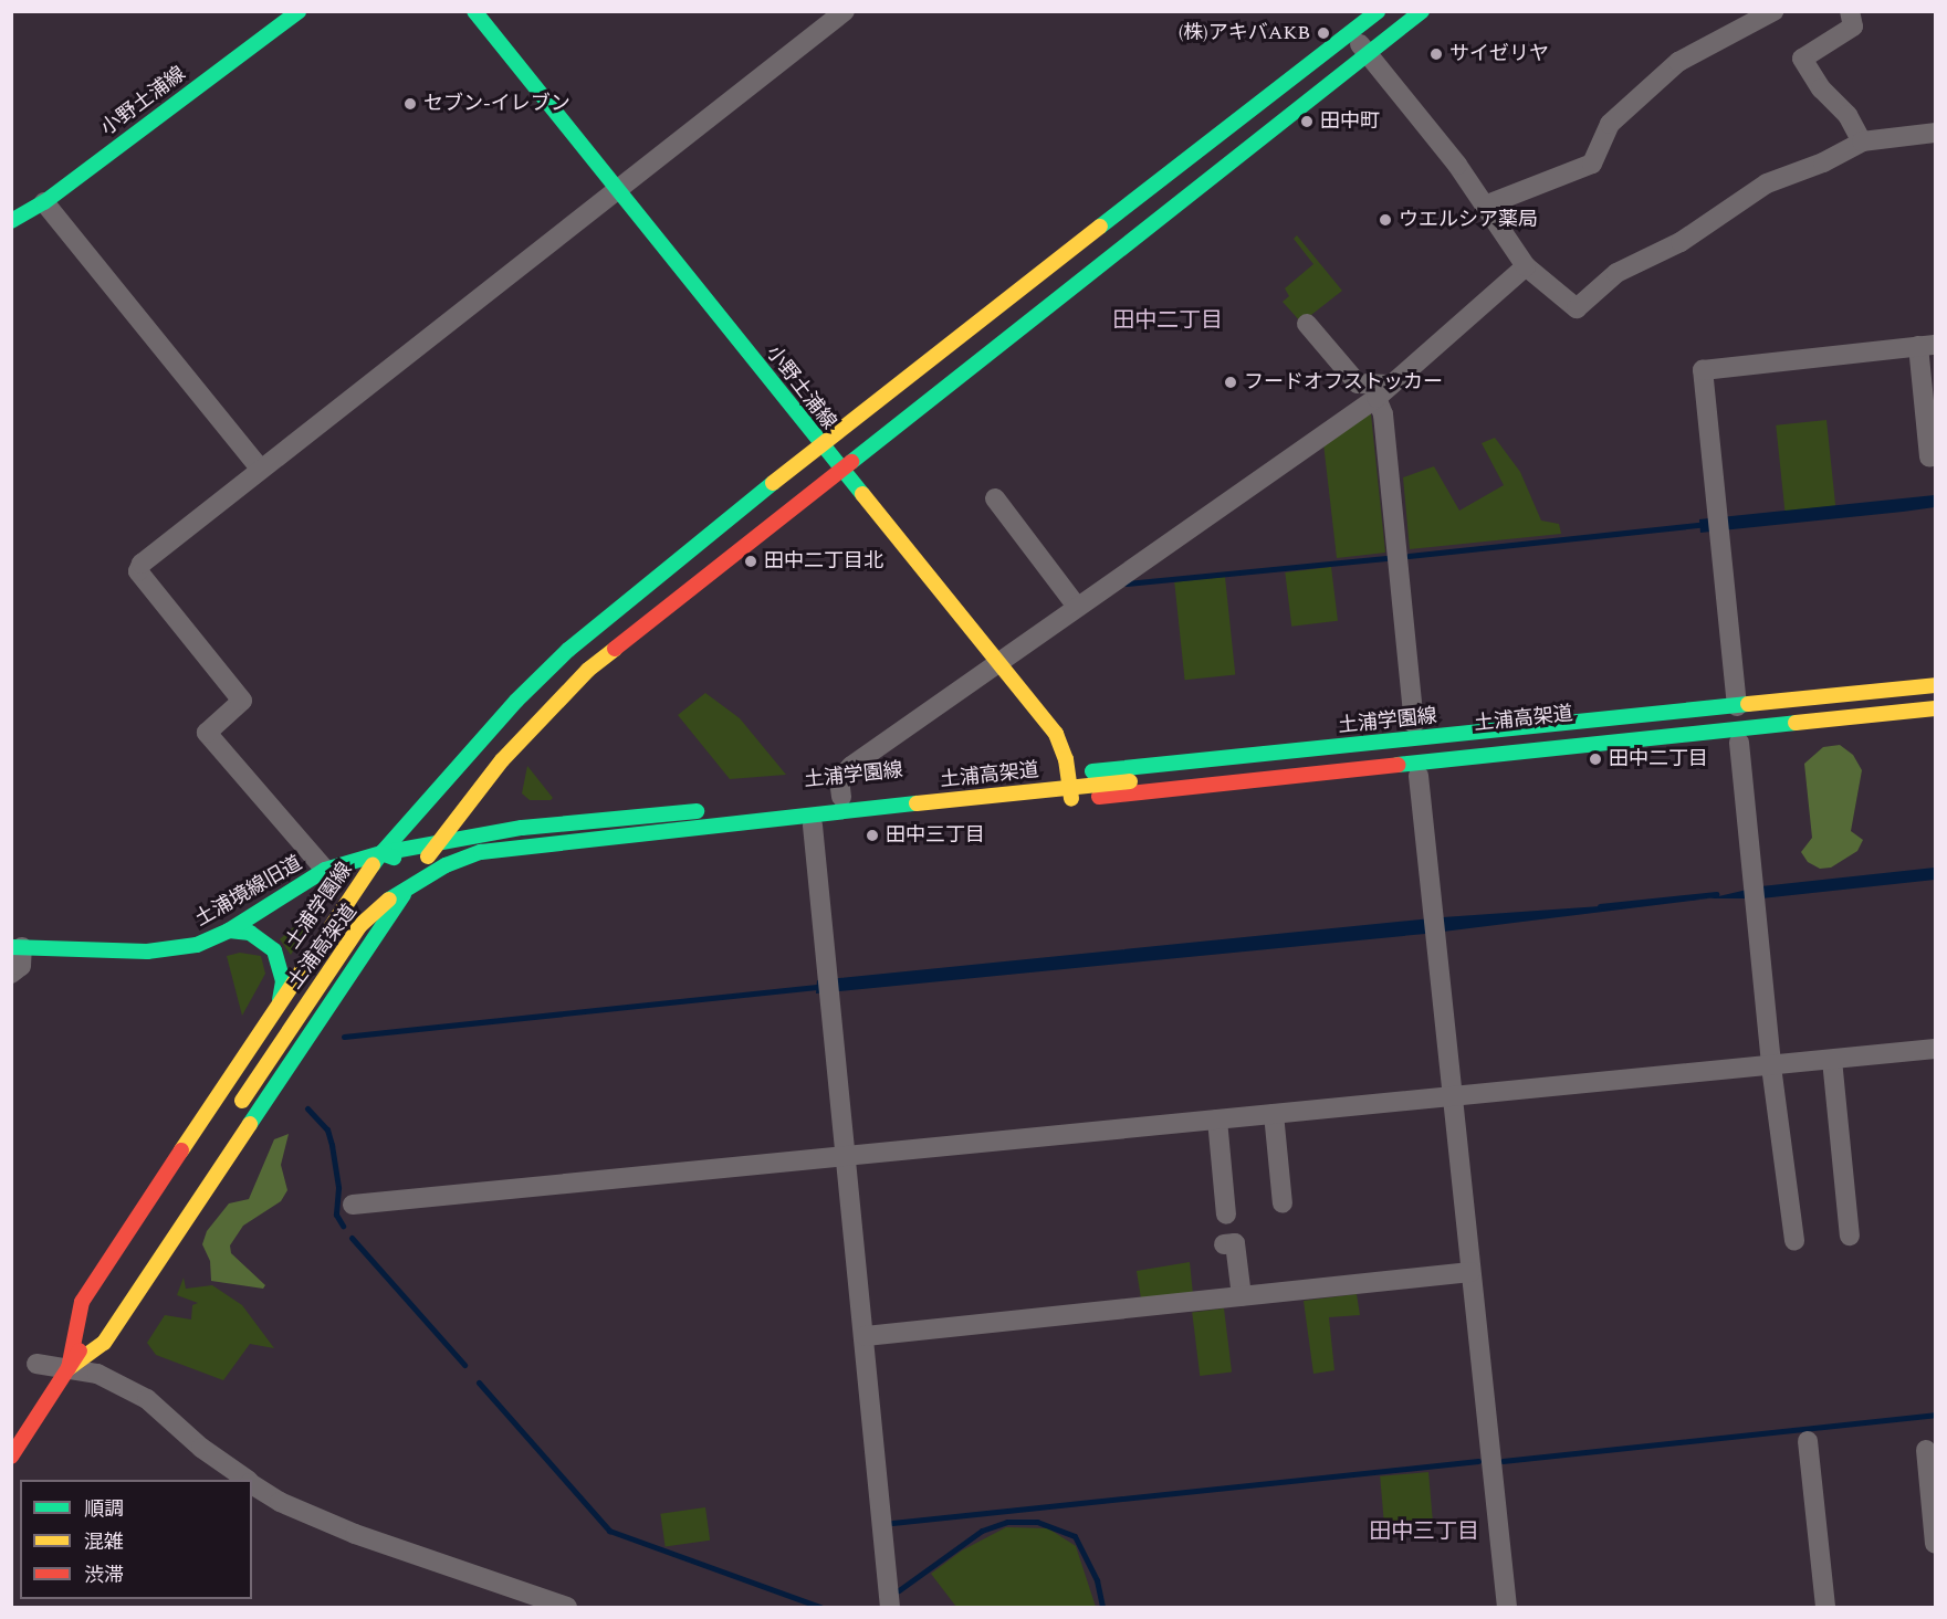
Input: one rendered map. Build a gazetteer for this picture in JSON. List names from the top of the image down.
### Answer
{
  "streets": {
    "main road": [
      "小野土浦線",
      "土浦高架道",
      "土浦学園線",
      "土浦境線旧道"
    ]
  },
  "crossings": [
    ["小野土浦線", "土浦学園線"],
    ["土浦学園線", "土浦境線旧道"]
  ],
  "districts": ["田中二丁目", "田中三丁目"],
  "places": [
    "(株)アキバAKB",
    "サイゼリヤ",
    "セブン-イレブン",
    "田中町",
    "ウエルシア薬局",
    "フードオフストッカー",
    "田中二丁目北",
    "田中二丁目",
    "田中三丁目"
  ],
  "legend": ["順調", "混雑", "渋滞"]
}
